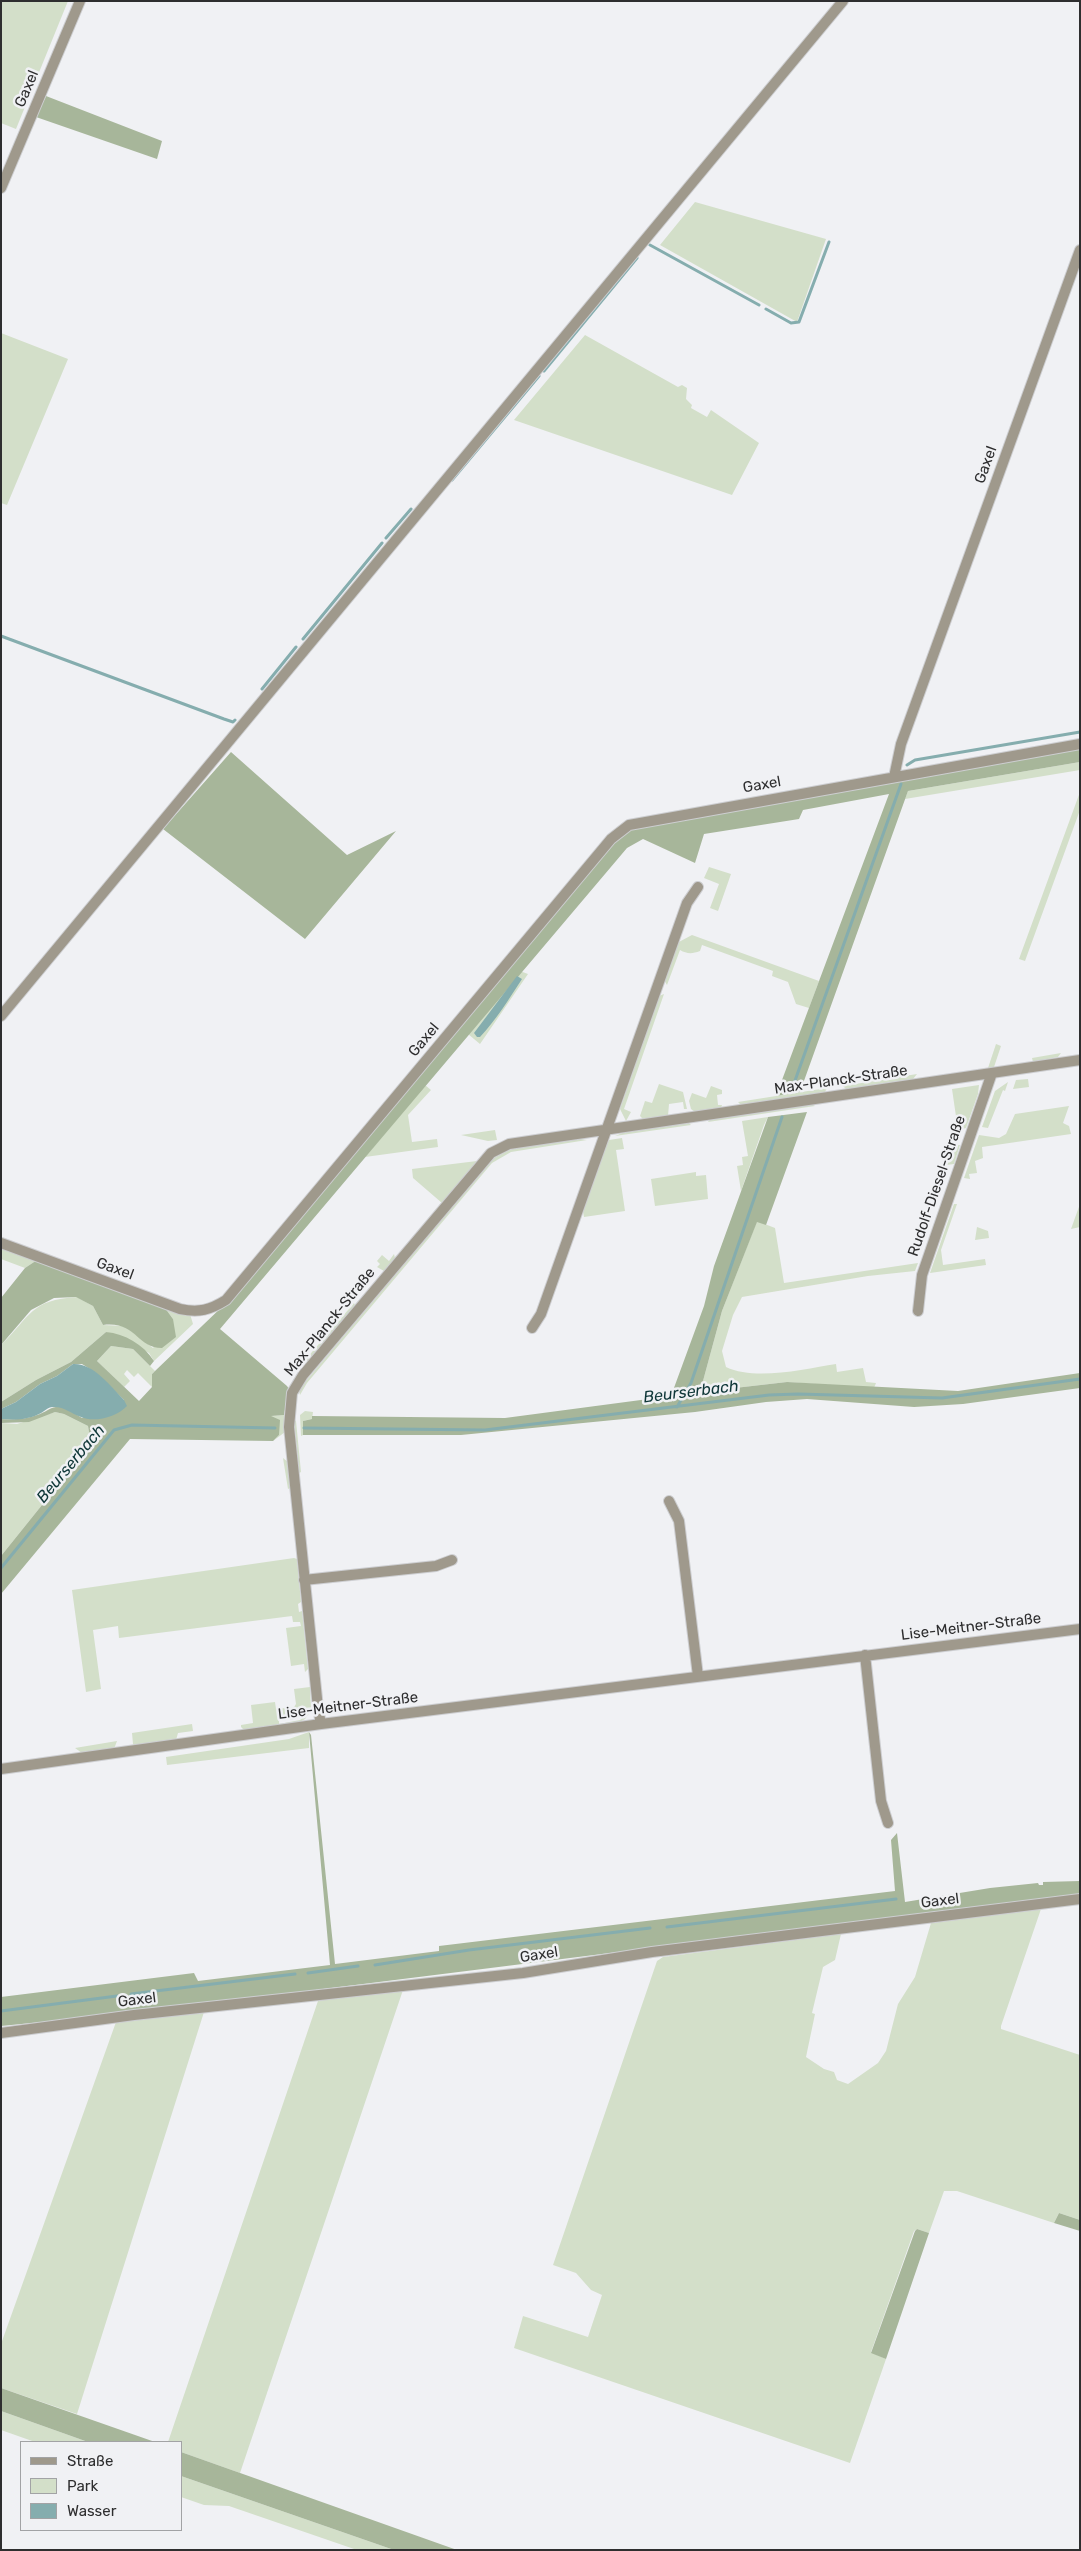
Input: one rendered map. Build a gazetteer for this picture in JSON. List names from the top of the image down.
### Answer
{
  "streets": {
    "street": [
      "Gaxel",
      "Max-Planck-Straße",
      "Rudolf-Diesel-Straße",
      "Lise-Meitner-Straße"
    ]
  },
  "crossings": [
    ["Max-Planck-Straße", "Rudolf-Diesel-Straße"],
    ["Max-Planck-Straße", "Lise-Meitner-Straße"]
  ],
  "water": ["Beurserbach"],
  "legend": ["Straße", "Park", "Wasser"]
}
